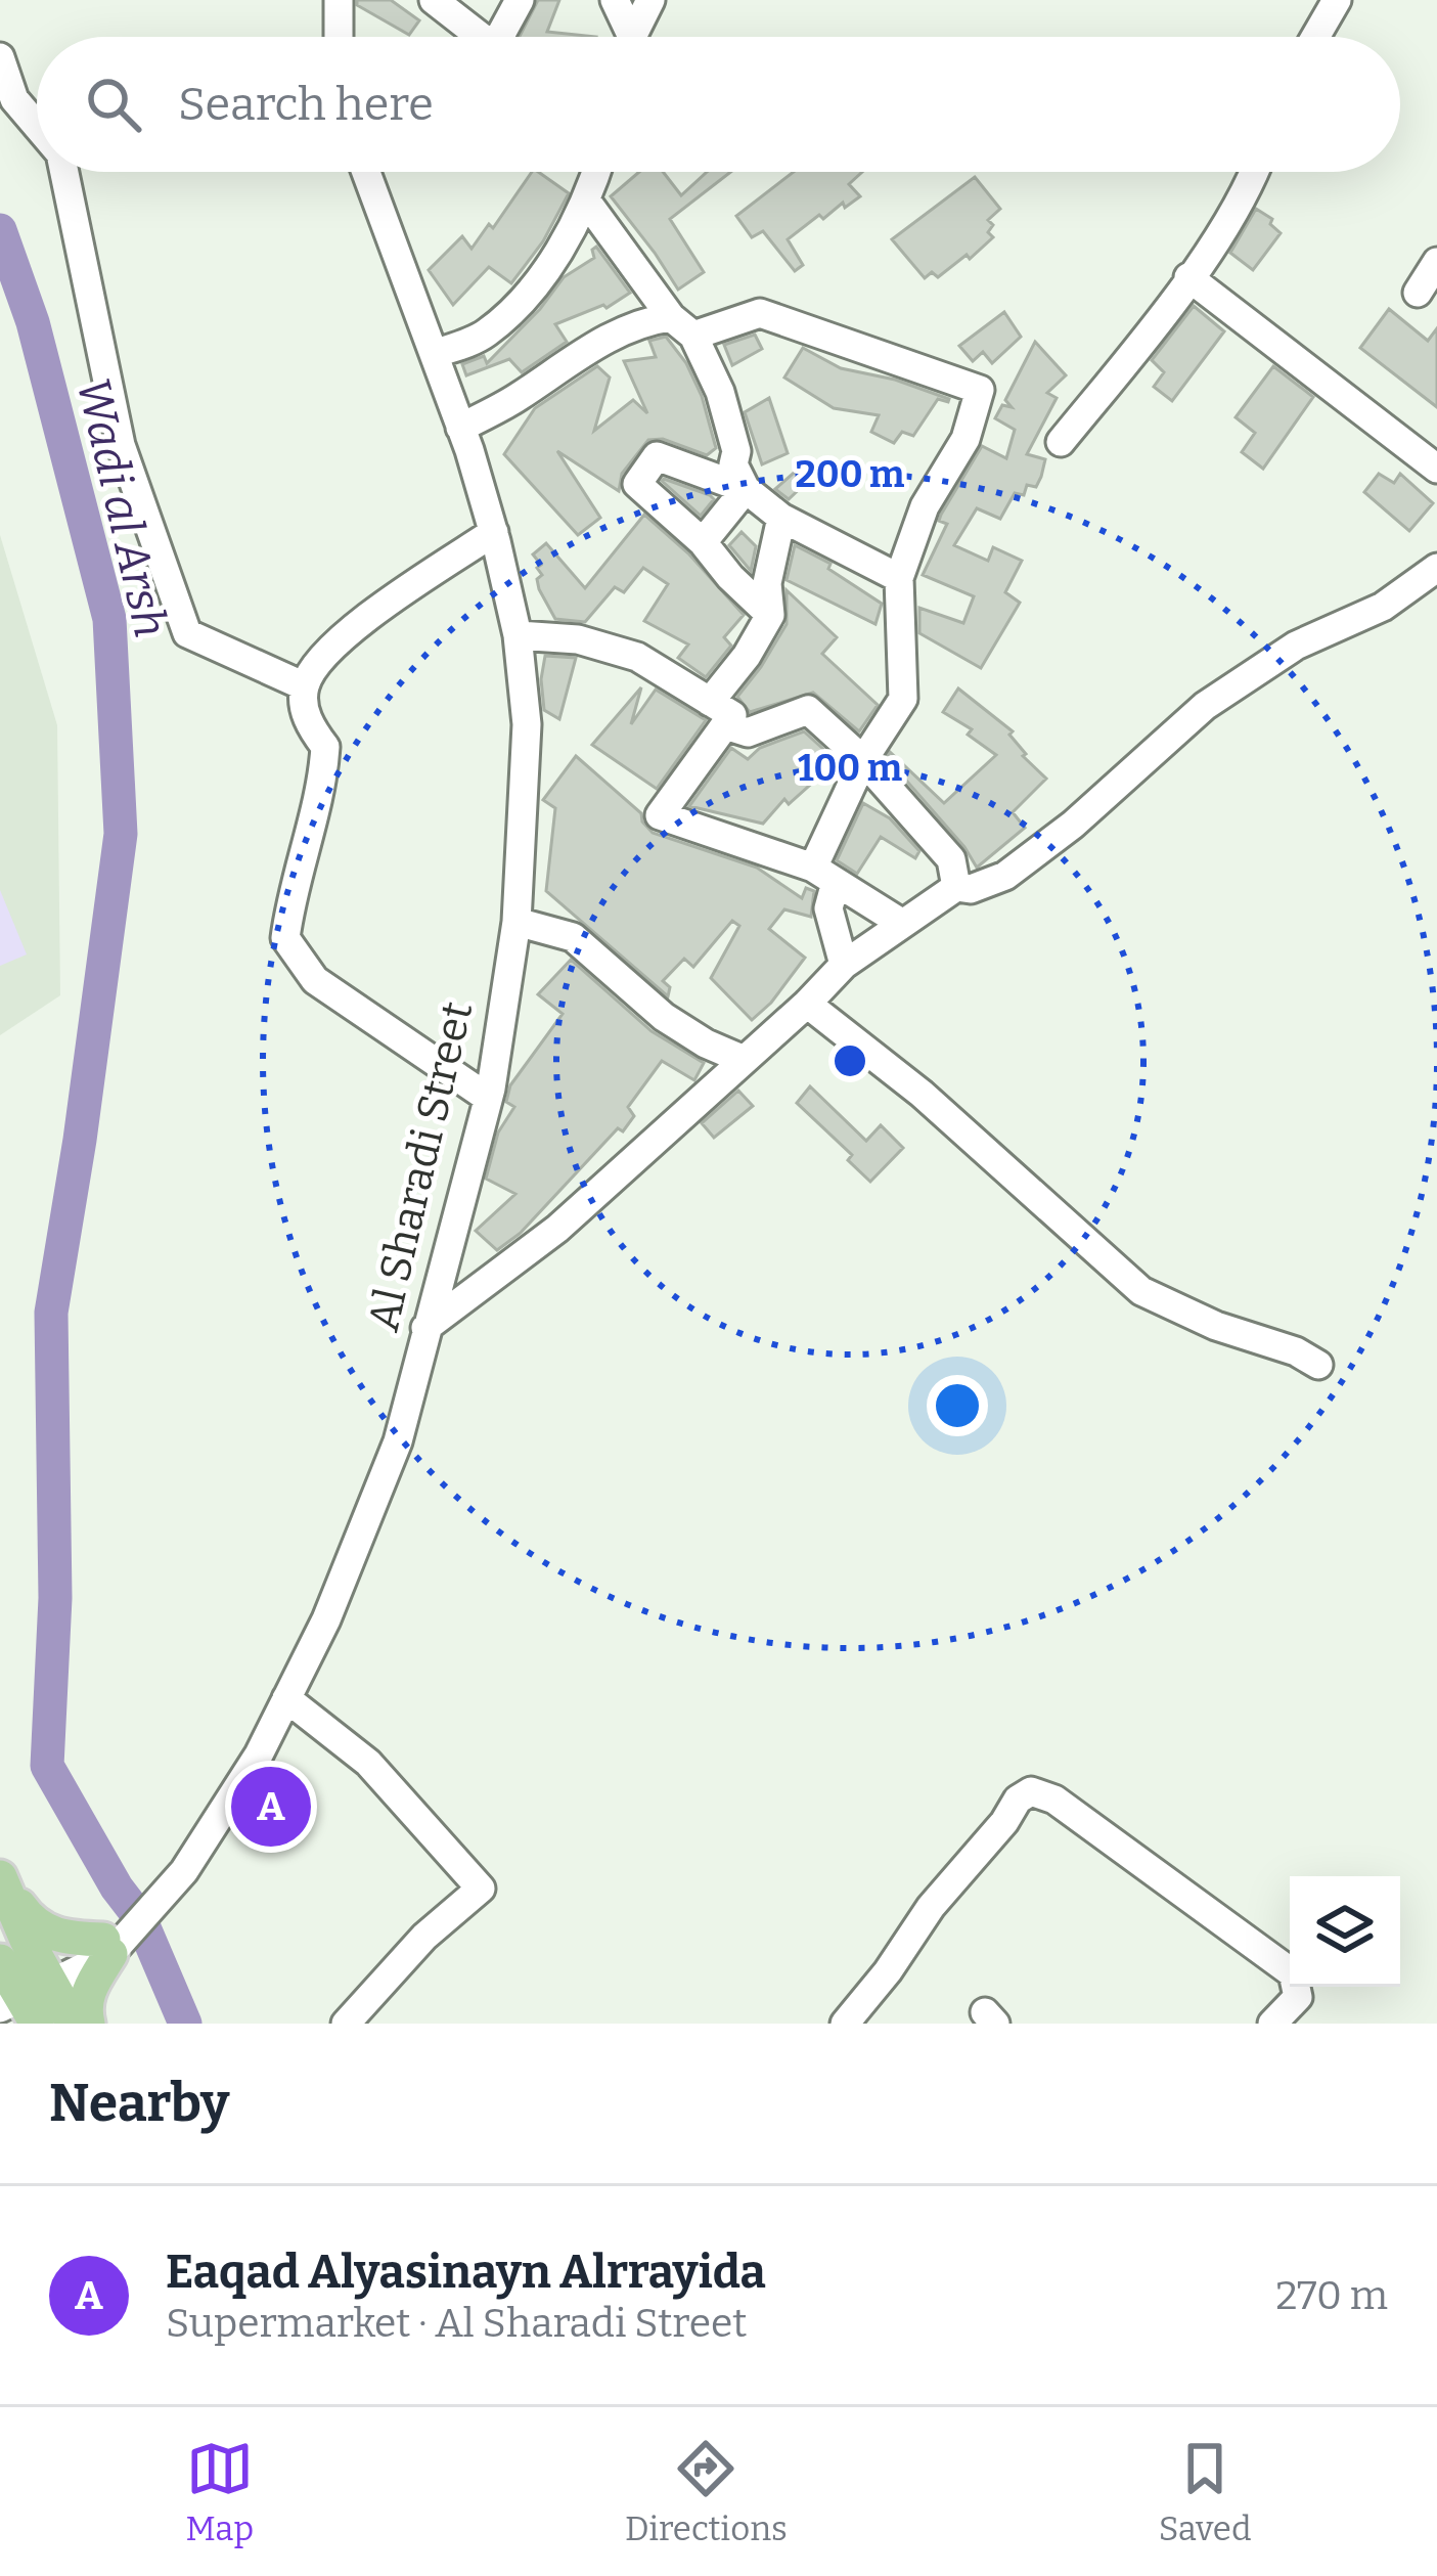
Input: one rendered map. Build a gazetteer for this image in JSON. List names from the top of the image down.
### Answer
{
  "streets": {
    "street": ["Al Sharadi Street"]
  },
  "water": ["Wadi al Arsh"],
  "page": {
    "search": "Search here",
    "pins": "A",
    "heading": "Nearby",
    "list": [
      {
        "mark": "A",
        "name": "Eaqad Alyasinayn Alrrayida",
        "note": "Supermarket · Al Sharadi Street",
        "value": "270 m"
      }
    ],
    "nav": ["Map", "Directions", "Saved"]
  },
  "rings": ["200 m", "100 m"]
}
